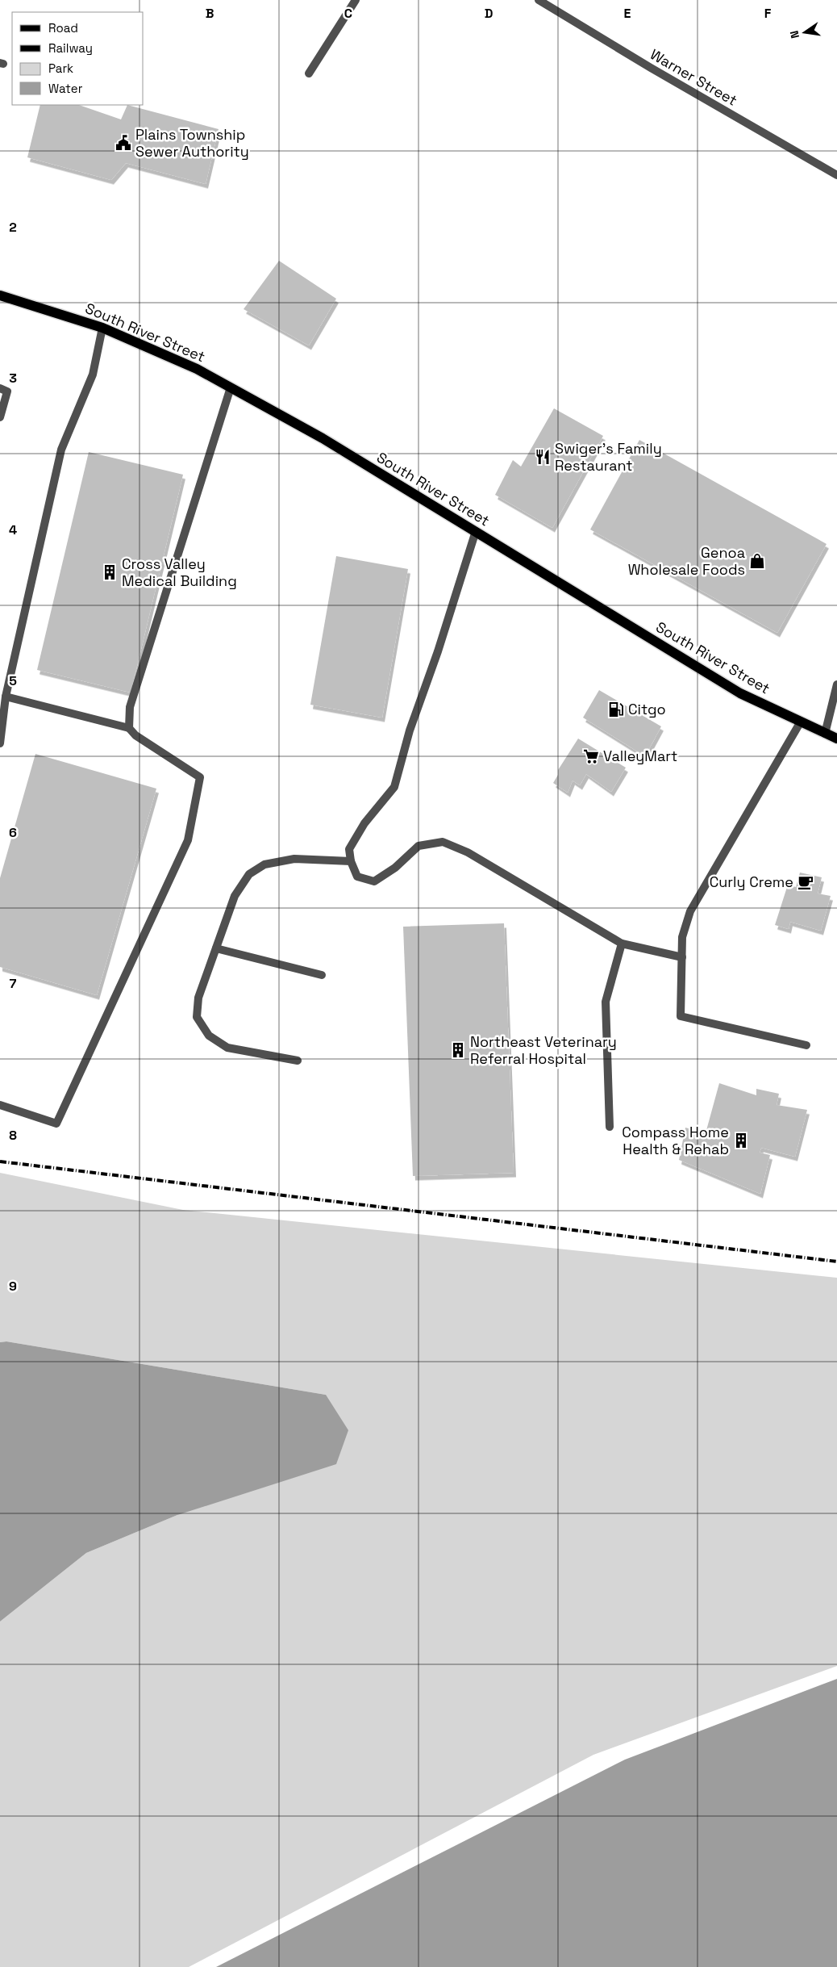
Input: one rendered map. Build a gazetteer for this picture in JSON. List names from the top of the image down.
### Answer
{
  "streets": {
    "main road": ["South River Street"],
    "street": ["Warner Street"]
  },
  "places": {
    "public building": ["Plains Township Sewer Authority"],
    "restaurant": ["Swiger's Family Restaurant"],
    "shop": ["Genoa Wholesale Foods"],
    "building": ["Cross Valley Medical Building", "Northeast Veterinary Referral Hospital", "Compass Home Health & Rehab"],
    "fuel station": ["Citgo"],
    "supermarket": ["ValleyMart"],
    "cafe": ["Curly Creme"]
  },
  "legend": [
    "Road",
    "Railway",
    "Park",
    "Water"
  ],
  "north": "left",
  "grid": {
    "columns": [
      "B",
      "C",
      "D",
      "E",
      "F"
    ],
    "rows": [
      "2",
      "3",
      "4",
      "5",
      "6",
      "7",
      "8",
      "9"
    ]
  }
}
